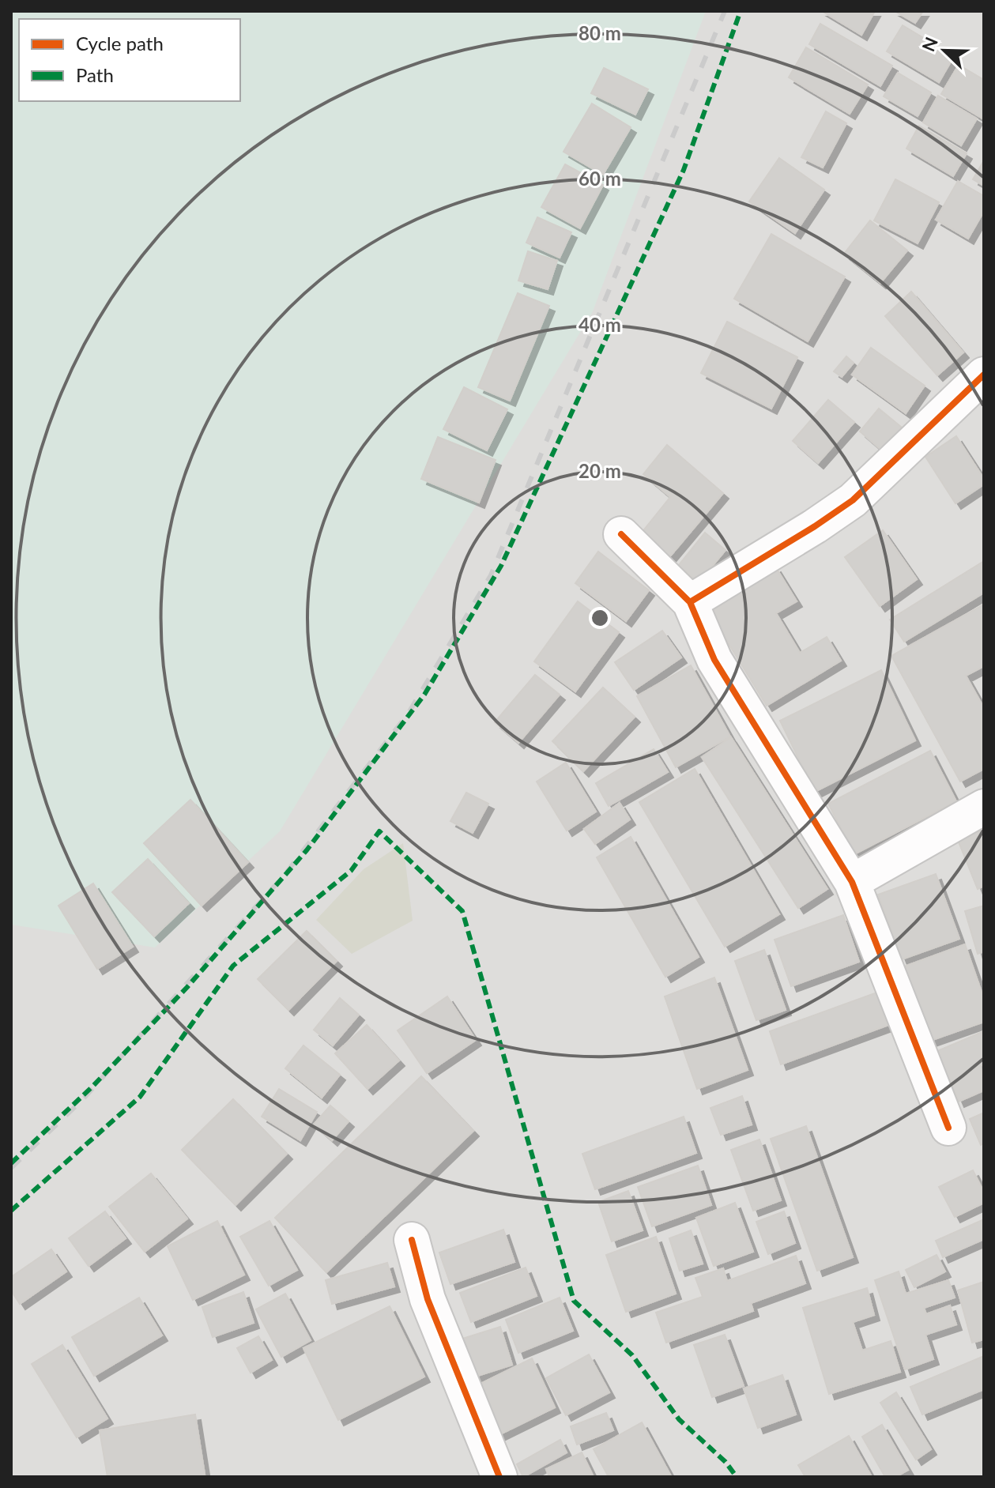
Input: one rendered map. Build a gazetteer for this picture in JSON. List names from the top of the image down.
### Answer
{
  "legend": ["Cycle path", "Path"],
  "north": "top left",
  "rings": [
    "80 m",
    "60 m",
    "40 m",
    "20 m"
  ]
}
